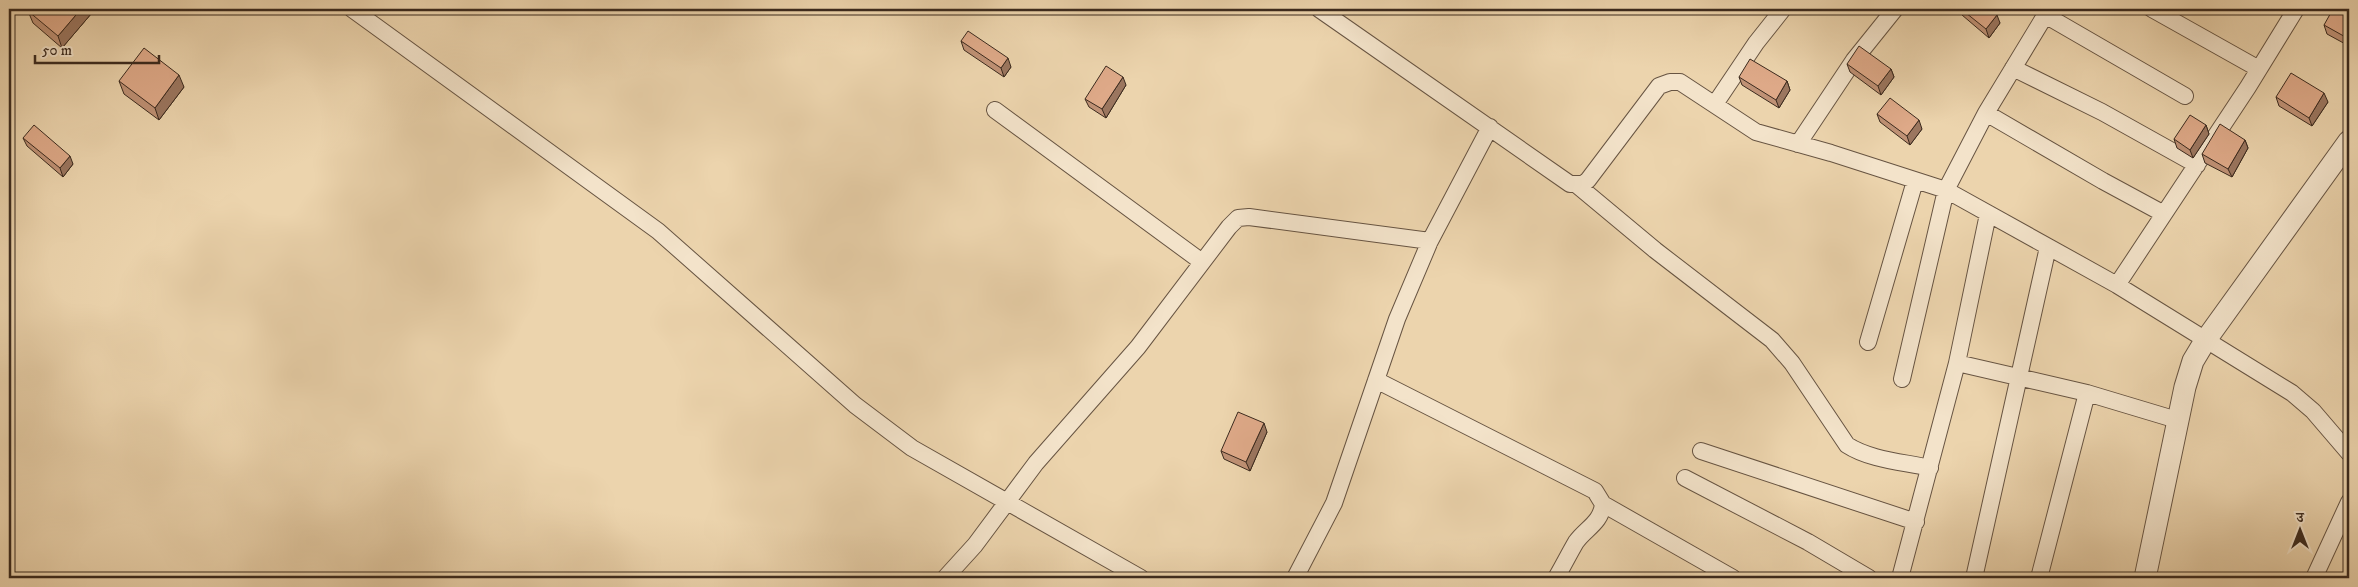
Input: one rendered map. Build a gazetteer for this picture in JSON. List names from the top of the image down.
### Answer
{
  "scale_bar": "50 m",
  "north": "top"
}
